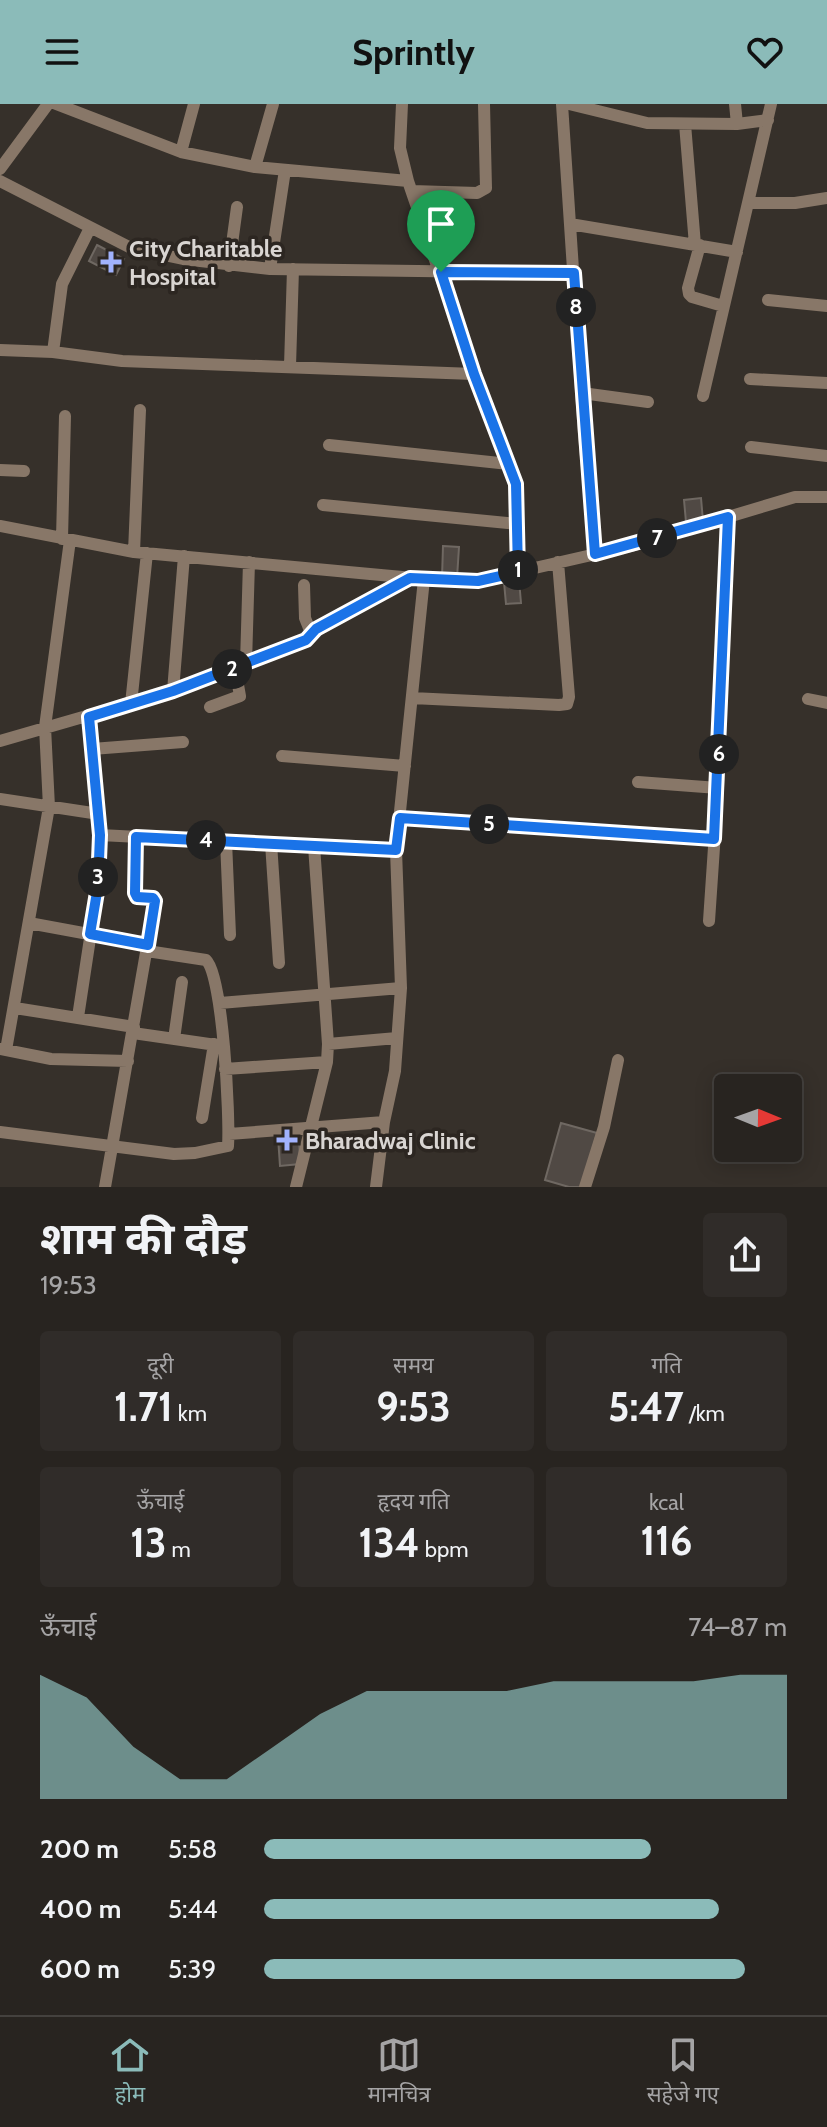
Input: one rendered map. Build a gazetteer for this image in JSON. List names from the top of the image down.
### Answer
{
  "places": {
    "health": ["City Charitable Hospital", "Bharadwaj Clinic"]
  },
  "north": "right",
  "page": {
    "header": "Sprintly",
    "pins": [
      "8",
      "7",
      "1",
      "2",
      "6",
      "5",
      "4",
      "3"
    ],
    "heading": ["शाम की दौड़", "19:53"],
    "stats": [
      ["दूरी", "1.71 km"],
      ["समय", "9:53"],
      ["गति", "5:47 /km"],
      ["ऊँचाई", "13 m"],
      ["हृदय गति", "134 bpm"],
      ["kcal", "116"]
    ],
    "chart": ["ऊँचाई", "74–87 m"],
    "list": [
      {
        "name": "200 m",
        "note": "5:58"
      },
      {
        "name": "400 m",
        "note": "5:44"
      },
      {
        "name": "600 m",
        "note": "5:39"
      }
    ],
    "tabs": ["होम", "मानचित्र", "सहेजे गए"]
  }
}
